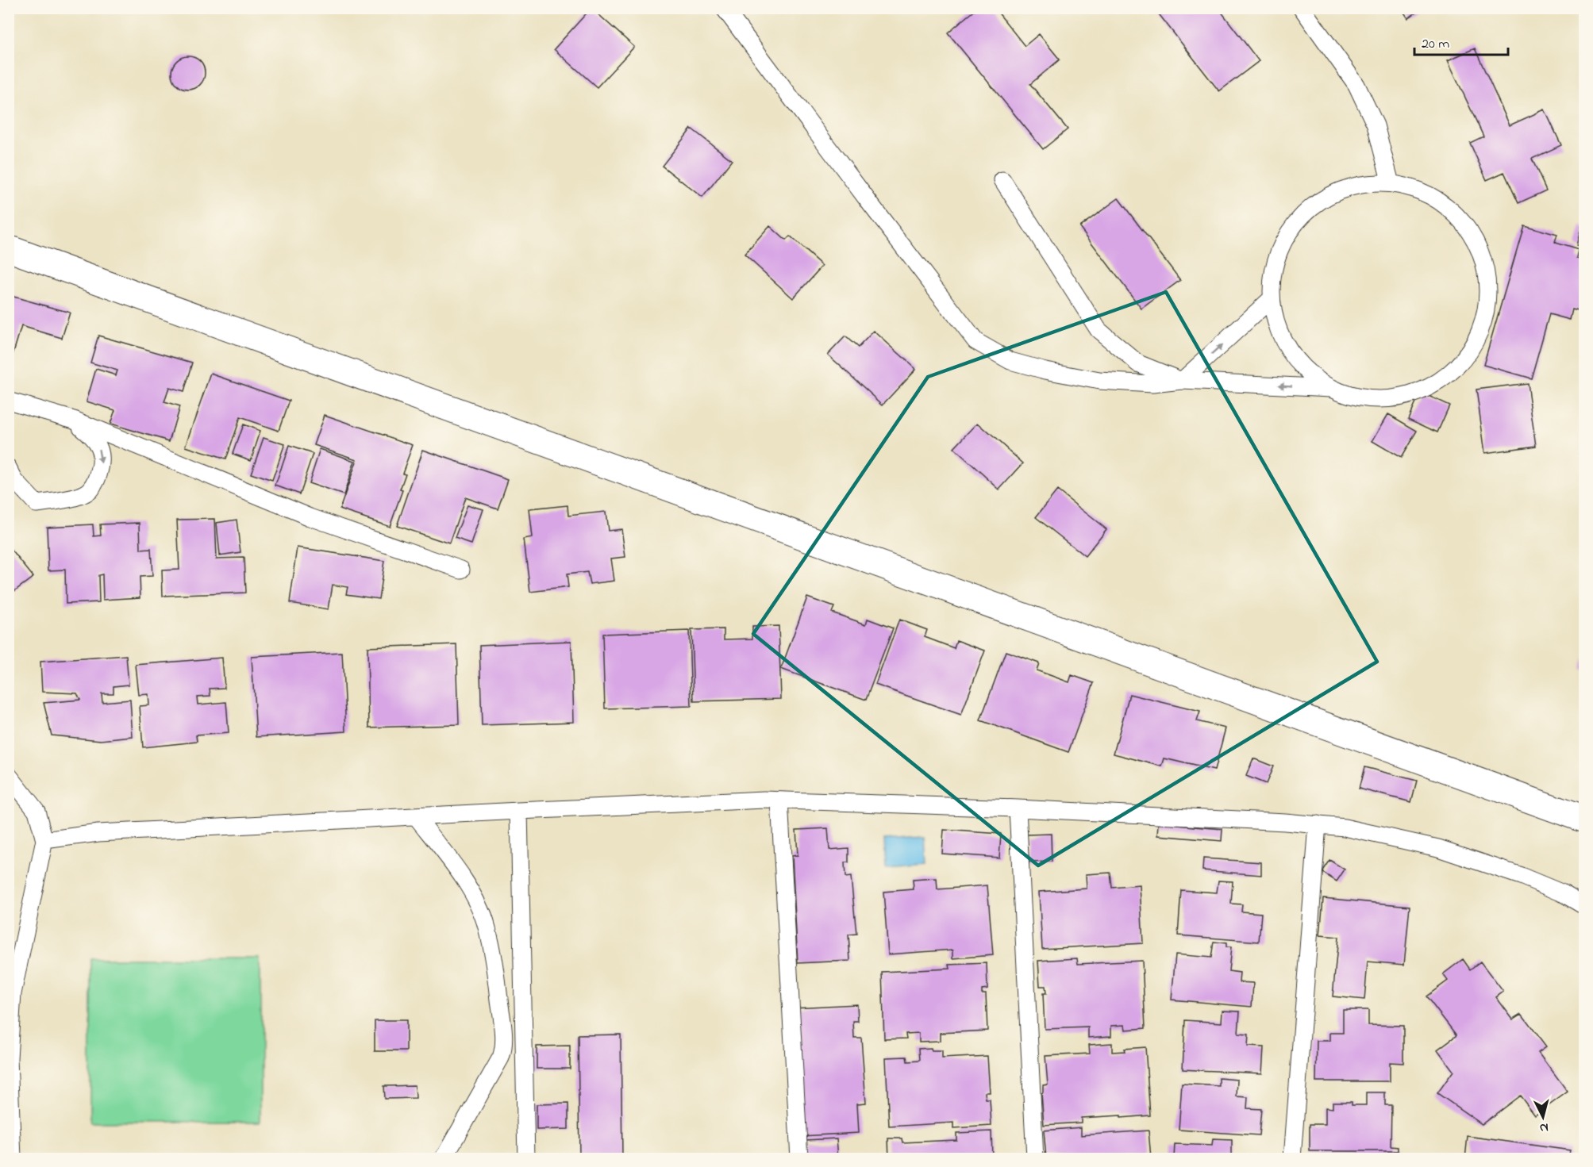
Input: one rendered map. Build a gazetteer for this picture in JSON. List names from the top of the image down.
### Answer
{
  "scale_bar": "20 m",
  "north": "bottom"
}
